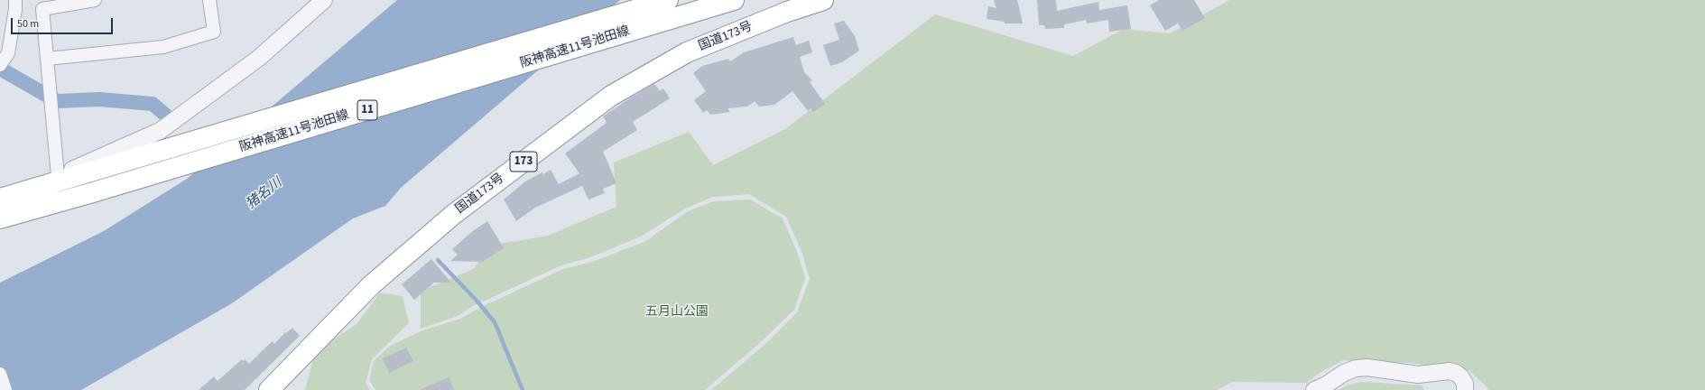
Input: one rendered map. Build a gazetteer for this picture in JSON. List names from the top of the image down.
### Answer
{
  "streets": {
    "highway": [
      "国道173号",
      "阪神高速11号池田線",
      "11",
      "173"
    ]
  },
  "water": ["猪名川"],
  "parks": ["五月山公園"],
  "scale_bar": "50 m"
}
